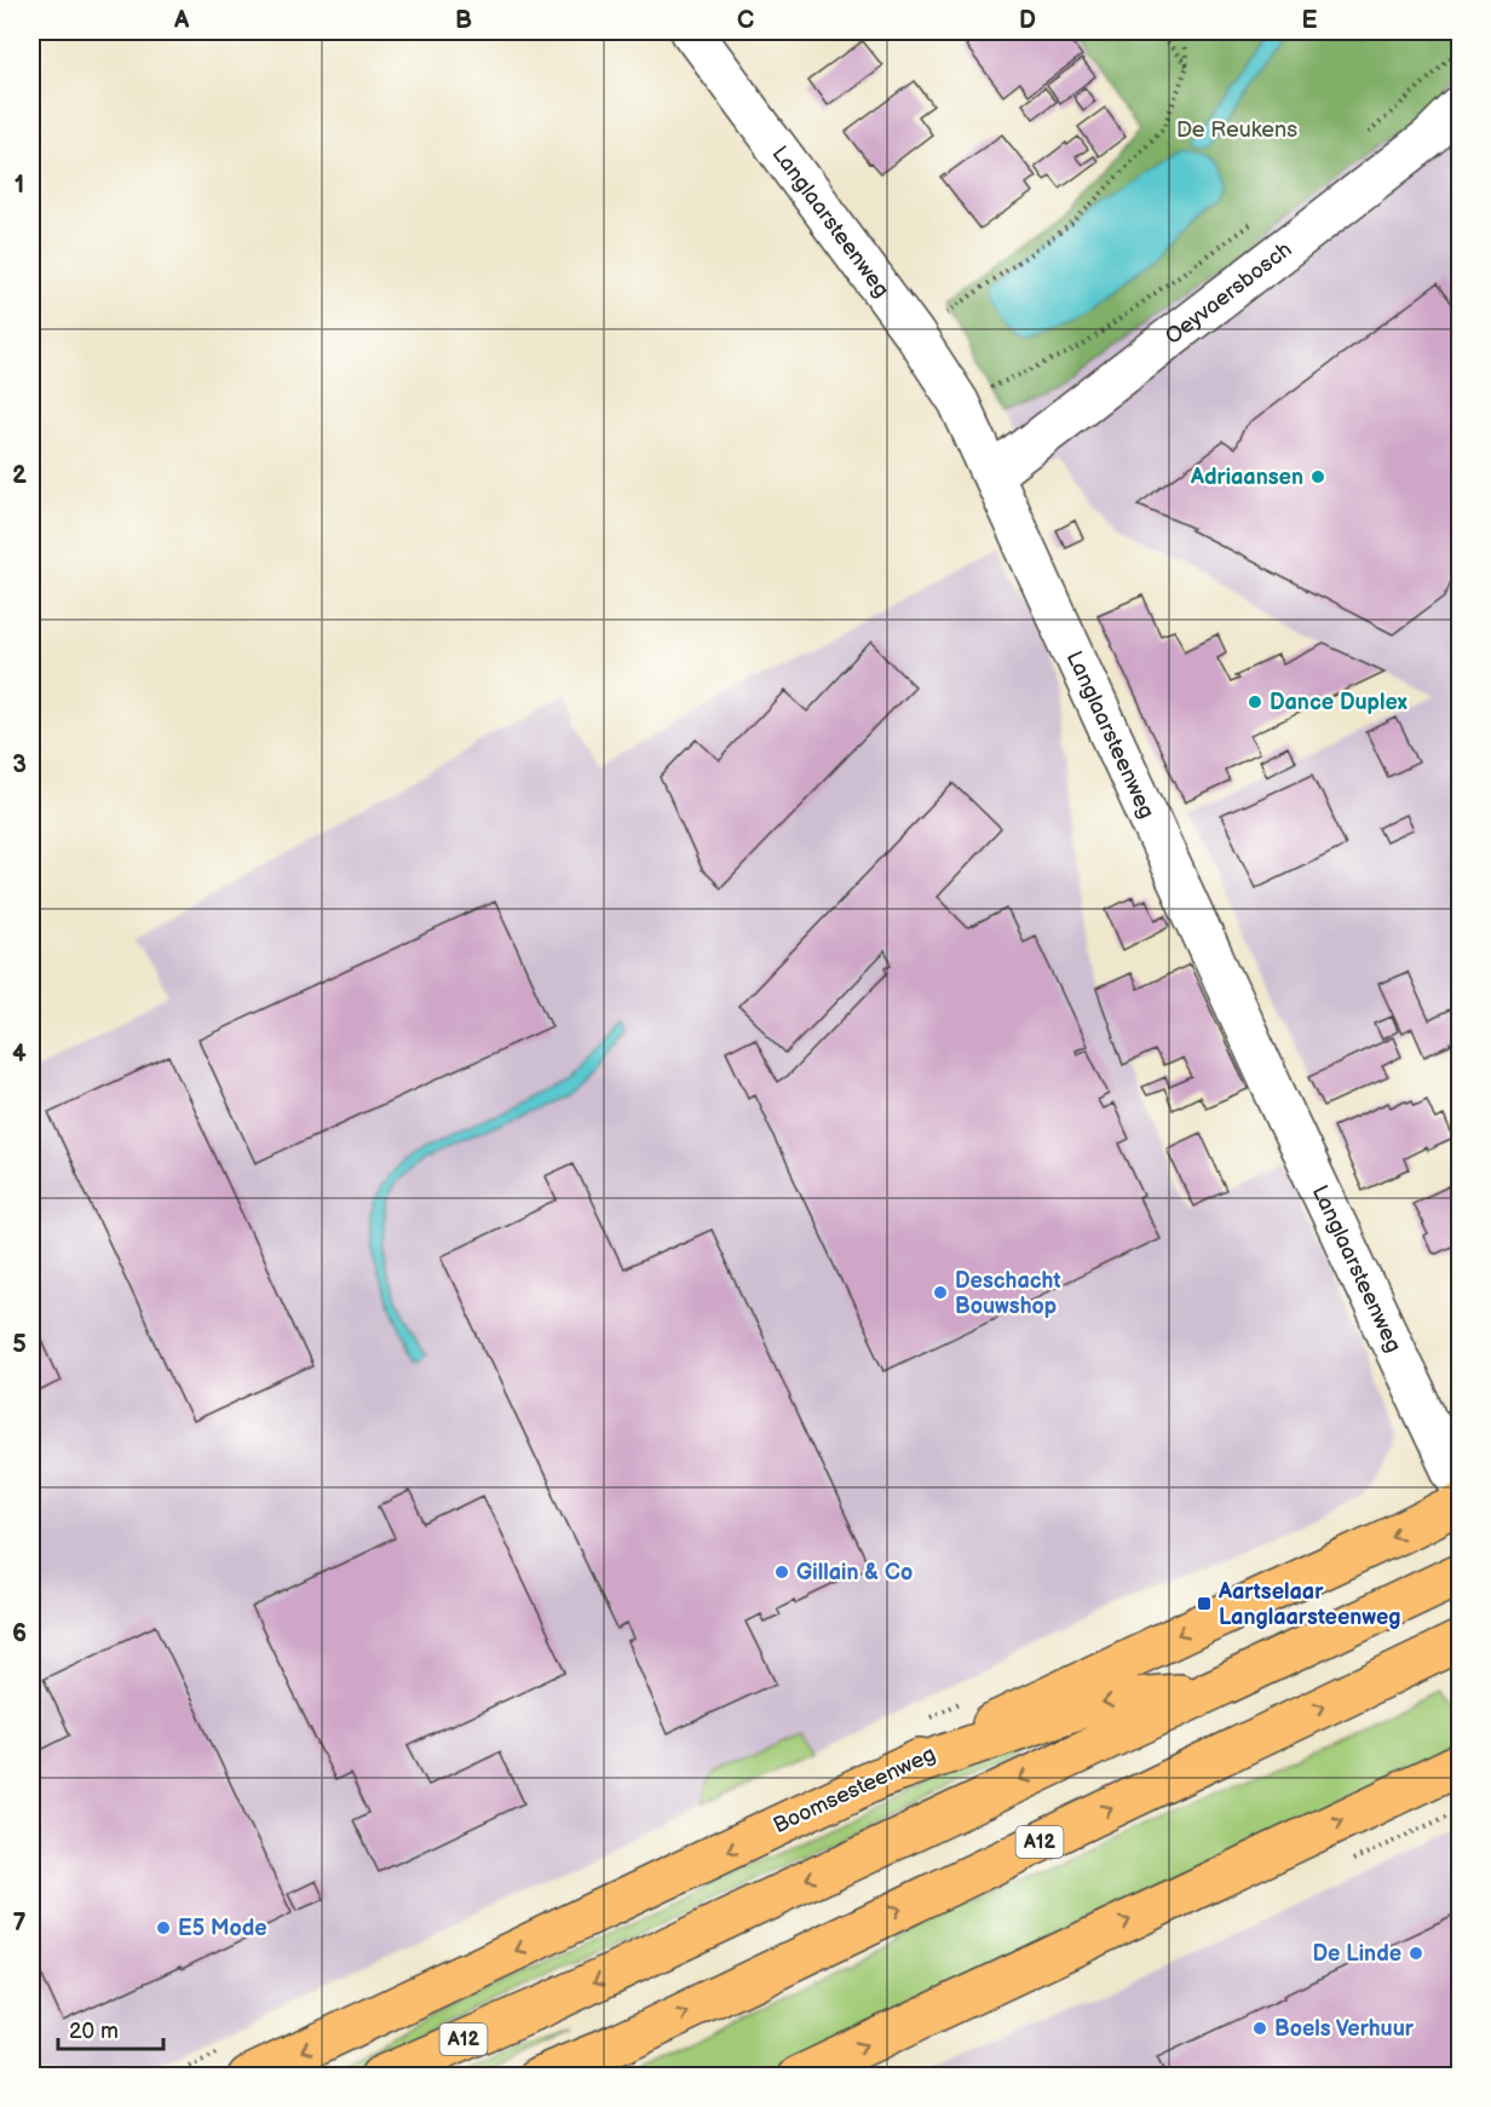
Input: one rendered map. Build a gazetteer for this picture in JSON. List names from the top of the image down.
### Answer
{
  "streets": {
    "main road": ["Boomsesteenweg", "A12"],
    "street": ["Langlaarsteenweg", "Oeyvaersbosch"]
  },
  "crossings": [
    ["Langlaarsteenweg", "Oeyvaersbosch"]
  ],
  "parks": ["De Reukens"],
  "places": {
    "other": [
      "Adriaansen",
      "Dance Duplex",
      "Deschacht Bouwshop",
      "Gillain & Co",
      "E5 Mode",
      "De Linde",
      "Boels Verhuur"
    ],
    "transit": ["Aartselaar Langlaarsteenweg"]
  },
  "scale_bar": "20 m",
  "grid": {
    "columns": [
      "A",
      "B",
      "C",
      "D",
      "E"
    ],
    "rows": [
      "1",
      "2",
      "3",
      "4",
      "5",
      "6",
      "7"
    ]
  }
}
